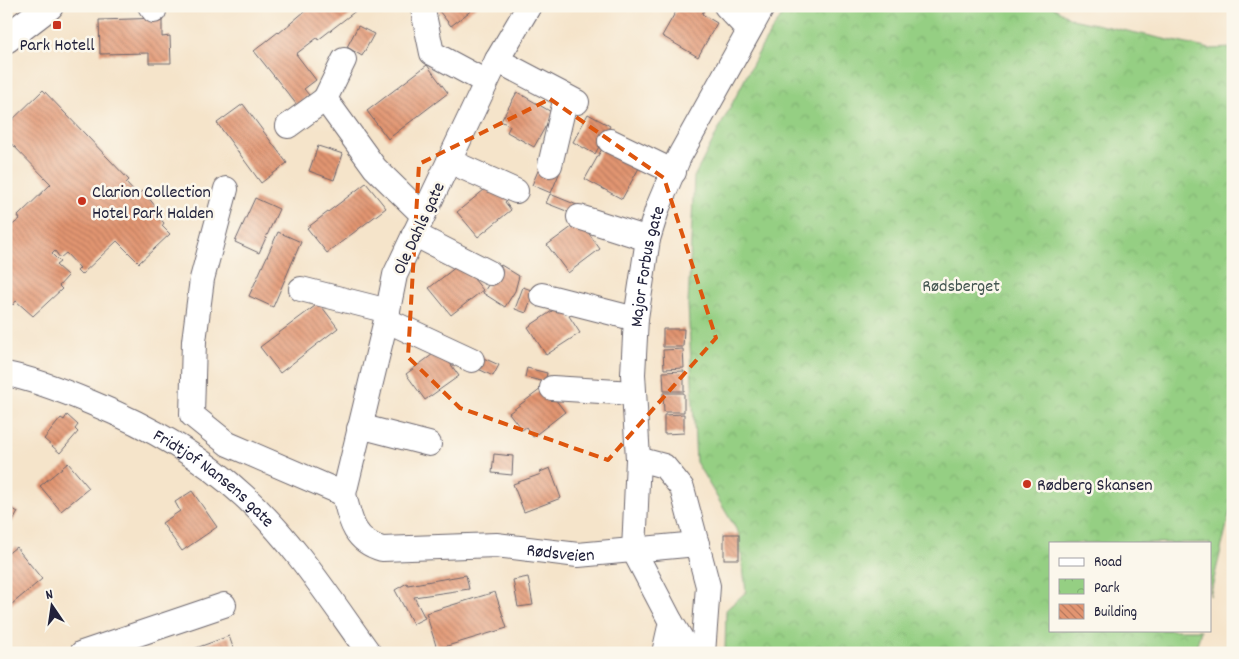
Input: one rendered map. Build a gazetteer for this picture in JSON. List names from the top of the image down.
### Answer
{
  "streets": {
    "street": [
      "Ole Dahls gate",
      "Major Forbus gate",
      "Fridtjof Nansens gate",
      "Rødsveien"
    ]
  },
  "crossings": [
    ["Ole Dahls gate", "Rødsveien"],
    ["Major Forbus gate", "Rødsveien"]
  ],
  "parks": ["Rødsberget"],
  "places": {
    "transit": ["Park Hotell"],
    "other": ["Clarion Collection Hotel Park Halden", "Rødberg Skansen"]
  },
  "legend": ["Road", "Park", "Building"],
  "north": "top"
}
